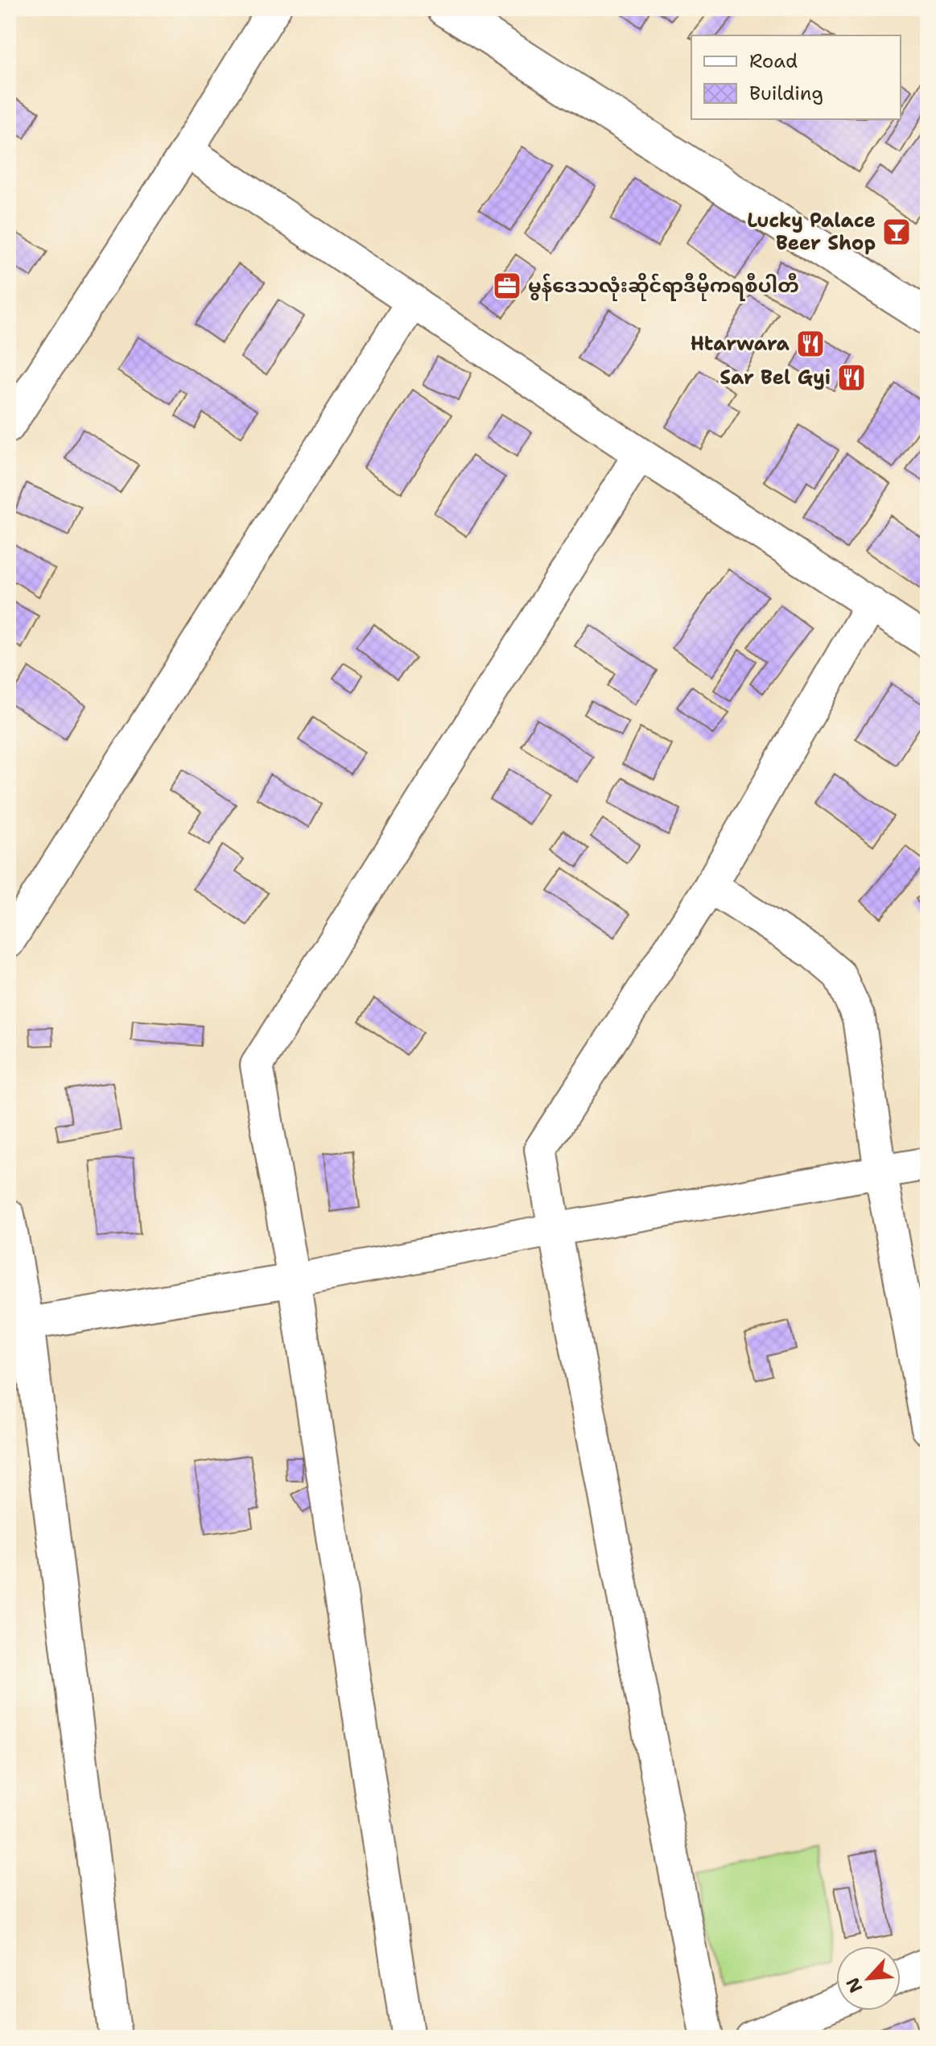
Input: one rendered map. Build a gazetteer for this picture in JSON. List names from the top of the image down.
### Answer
{
  "places": {
    "bar": ["Lucky Palace Beer Shop"],
    "office": ["မွန်ဒေသလုံးဆိုင်ရာဒီမိုကရစီပါတီ"],
    "restaurant": ["Htarwara", "Sar Bel Gyi"]
  },
  "legend": ["Road", "Building"],
  "north": "bottom left"
}
